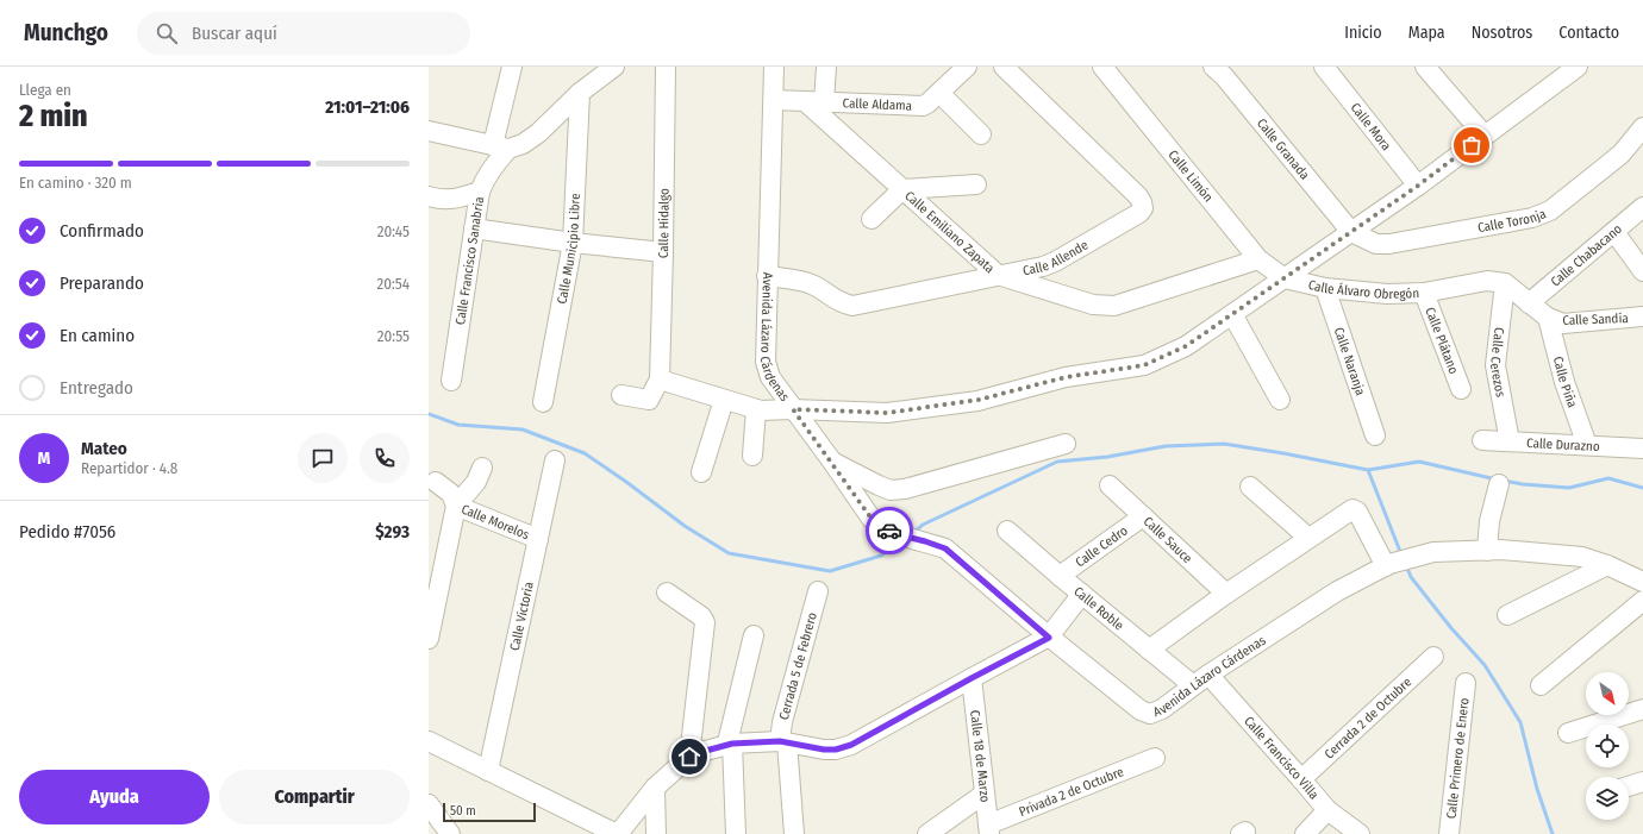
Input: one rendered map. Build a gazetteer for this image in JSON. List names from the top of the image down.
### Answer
{
  "streets": {
    "street": [
      "Calle Aldama",
      "Calle Mora",
      "Calle Granada",
      "Calle Limón",
      "Calle Toronja",
      "Calle Hidalgo",
      "Calle Emiliano Zapata",
      "Calle Municipio Libre",
      "Calle Allende",
      "Calle Chabacano",
      "Calle Francisco Sanabria",
      "Calle Álvaro Obregón",
      "Calle Sandía",
      "Avenida Lázaro Cárdenas",
      "Calle Plátano",
      "Calle Naranja",
      "Calle Cerezos",
      "Calle Piña",
      "Calle Durazno",
      "Calle Morelos",
      "Calle Sauce",
      "Calle Cedro",
      "Calle Roble",
      "Calle Victoria",
      "Cerrada 5 de Febrero",
      "Cerrada 2 de Octubre",
      "Calle 18 de Marzo",
      "Calle Francisco Villa",
      "Calle Primero de Enero",
      "Privada 2 de Octubre"
    ]
  },
  "crossings": [
    ["Calle Aldama", "Calle Emiliano Zapata"],
    ["Calle Aldama", "Avenida Lázaro Cárdenas"],
    ["Calle Granada", "Calle Toronja"],
    ["Calle Limón", "Calle Emiliano Zapata"],
    ["Calle Limón", "Calle Álvaro Obregón"],
    ["Calle Emiliano Zapata", "Calle Allende"],
    ["Calle Allende", "Avenida Lázaro Cárdenas"],
    ["Calle Álvaro Obregón", "Calle Plátano"],
    ["Calle Álvaro Obregón", "Calle Naranja"],
    ["Calle Álvaro Obregón", "Calle Cerezos"],
    ["Calle Sandía", "Calle Piña"],
    ["Avenida Lázaro Cárdenas", "Calle Roble"],
    ["Avenida Lázaro Cárdenas", "Calle Francisco Villa"],
    ["Calle Cerezos", "Calle Durazno"],
    ["Calle Piña", "Calle Durazno"],
    ["Calle Morelos", "Calle Victoria"],
    ["Calle Sauce", "Calle Cedro"],
    ["Calle Cedro", "Calle Roble"],
    ["Cerrada 2 de Octubre", "Calle Francisco Villa"],
    ["Calle 18 de Marzo", "Privada 2 de Octubre"]
  ],
  "scale_bar": "50 m",
  "north": "bottom right",
  "page": {
    "header": "Munchgo",
    "search": "Buscar aquí",
    "nav": [
      "Inicio",
      "Mapa",
      "Nosotros",
      "Contacto"
    ],
    "heading": ["2 min", "Llega en", "21:01–21:06"],
    "panel": [
      "Mateo",
      "Repartidor · 4.8",
      "Pedido #7056",
      "$293"
    ],
    "bar": "En camino · 320 m",
    "list": [
      ["Confirmado", "20:45"],
      ["Preparando", "20:54"],
      ["En camino", "20:55"],
      "Entregado"
    ],
    "round": "M",
    "buttons": ["Ayuda", "Compartir"],
    "scale": "50 m"
  }
}
